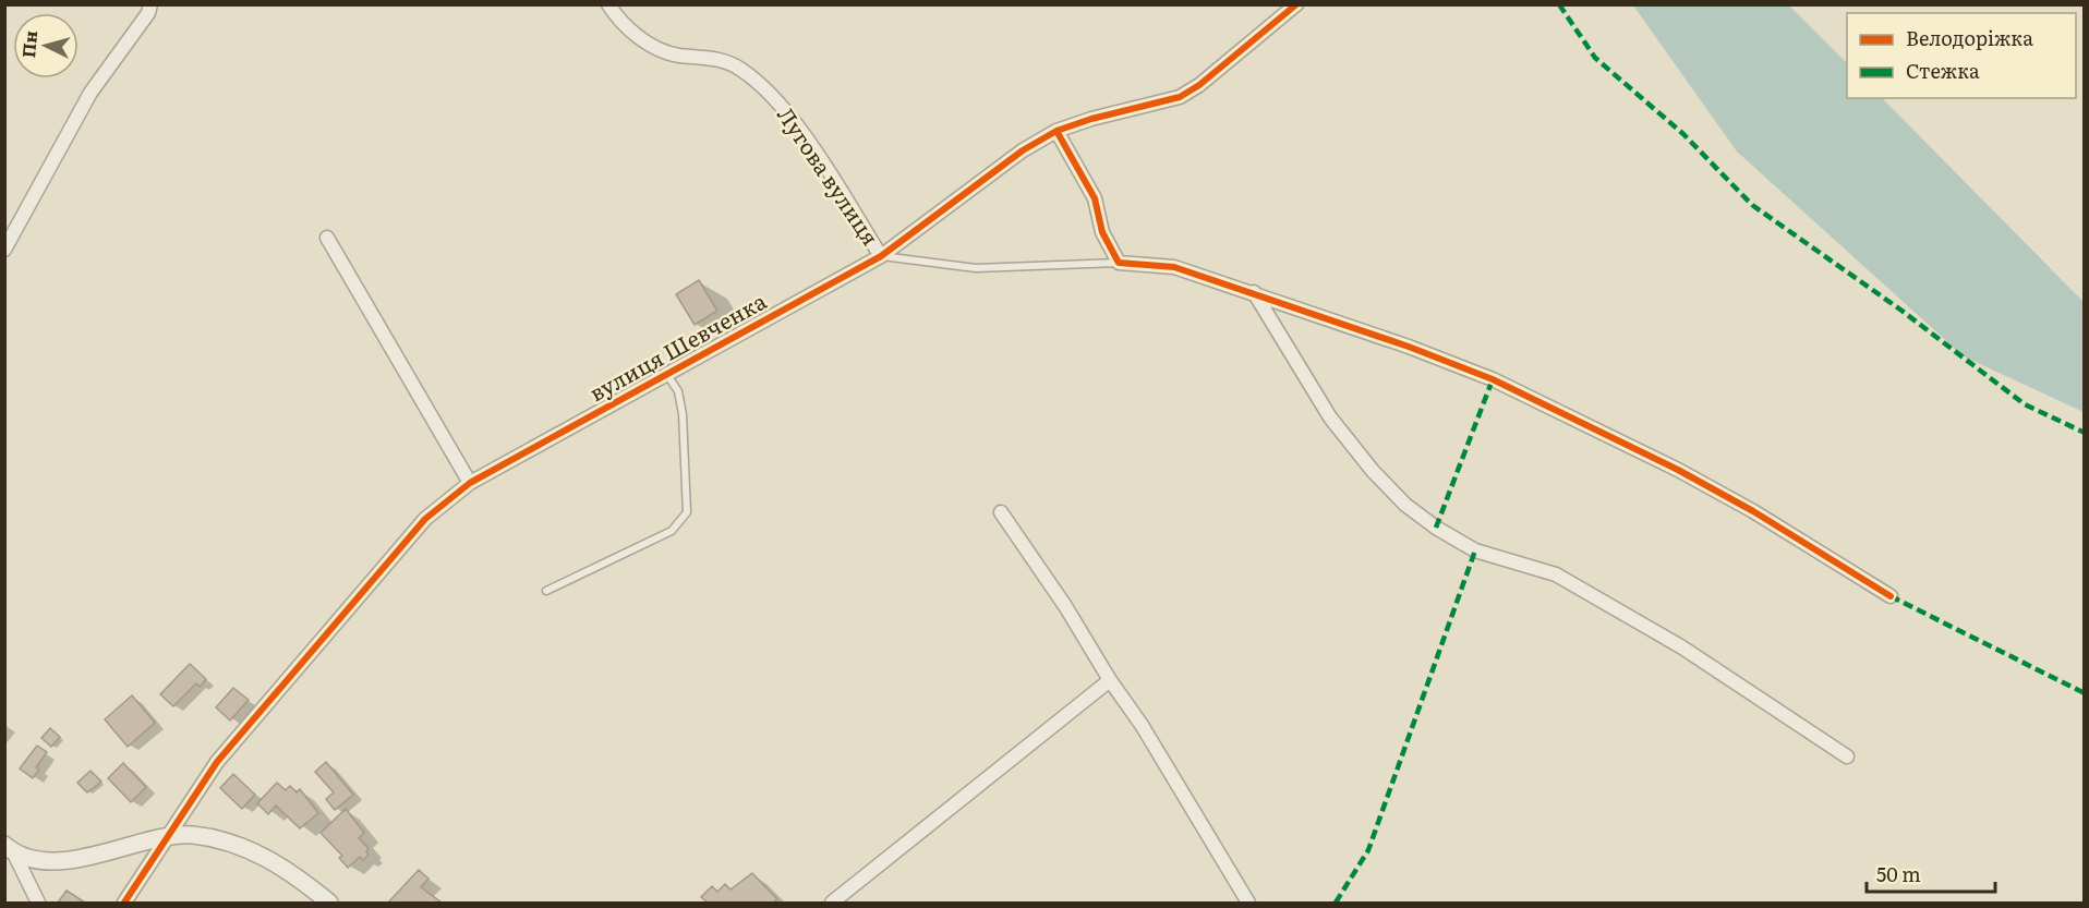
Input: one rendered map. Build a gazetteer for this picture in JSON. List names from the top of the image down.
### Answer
{
  "streets": {
    "street": ["Лугова вулиця", "вулиця Шевченка"]
  },
  "crossings": [
    ["Лугова вулиця", "вулиця Шевченка"]
  ],
  "legend": ["Велодоріжка", "Стежка"],
  "scale_bar": "50 m",
  "north": "left"
}
